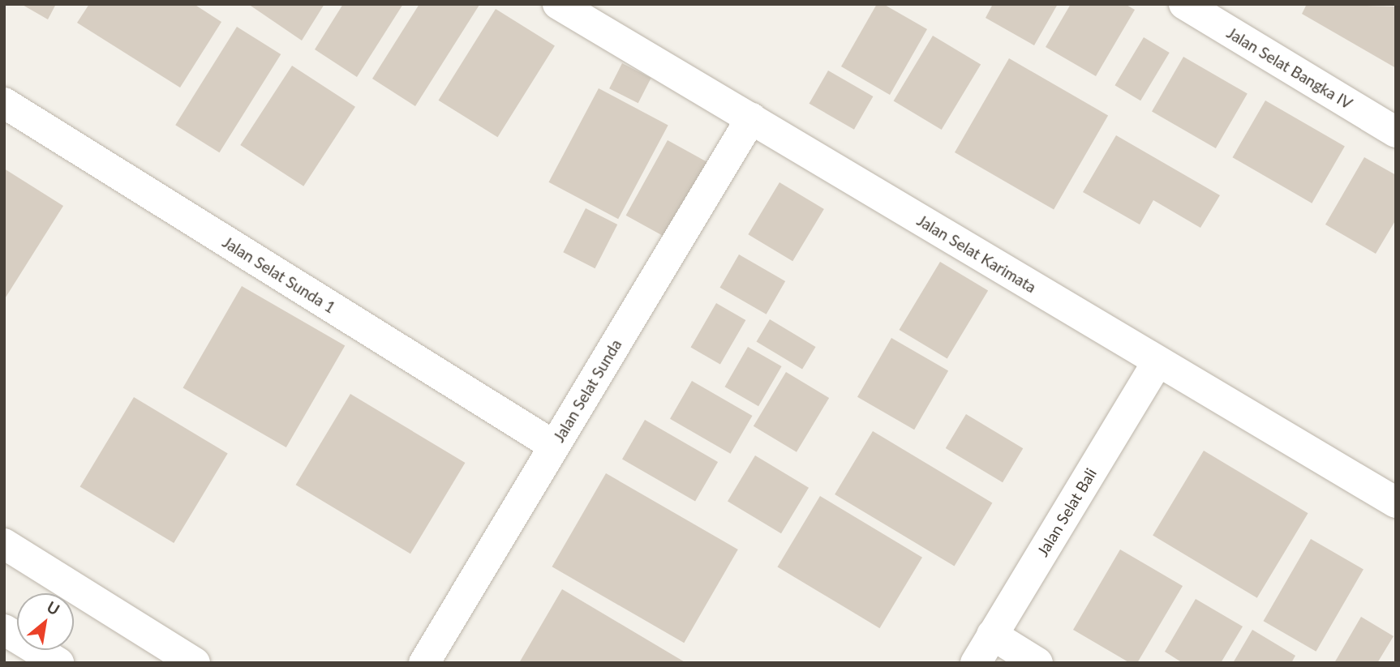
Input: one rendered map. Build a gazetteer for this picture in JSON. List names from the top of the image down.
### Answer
{
  "streets": {
    "street": [
      "Jalan Selat Bangka IV",
      "Jalan Selat Karimata",
      "Jalan Selat Sunda 1",
      "Jalan Selat Sunda",
      "Jalan Selat Bali"
    ]
  },
  "crossings": [
    ["Jalan Selat Karimata", "Jalan Selat Sunda"],
    ["Jalan Selat Karimata", "Jalan Selat Bali"],
    ["Jalan Selat Sunda 1", "Jalan Selat Sunda"]
  ],
  "north": "top right"
}
